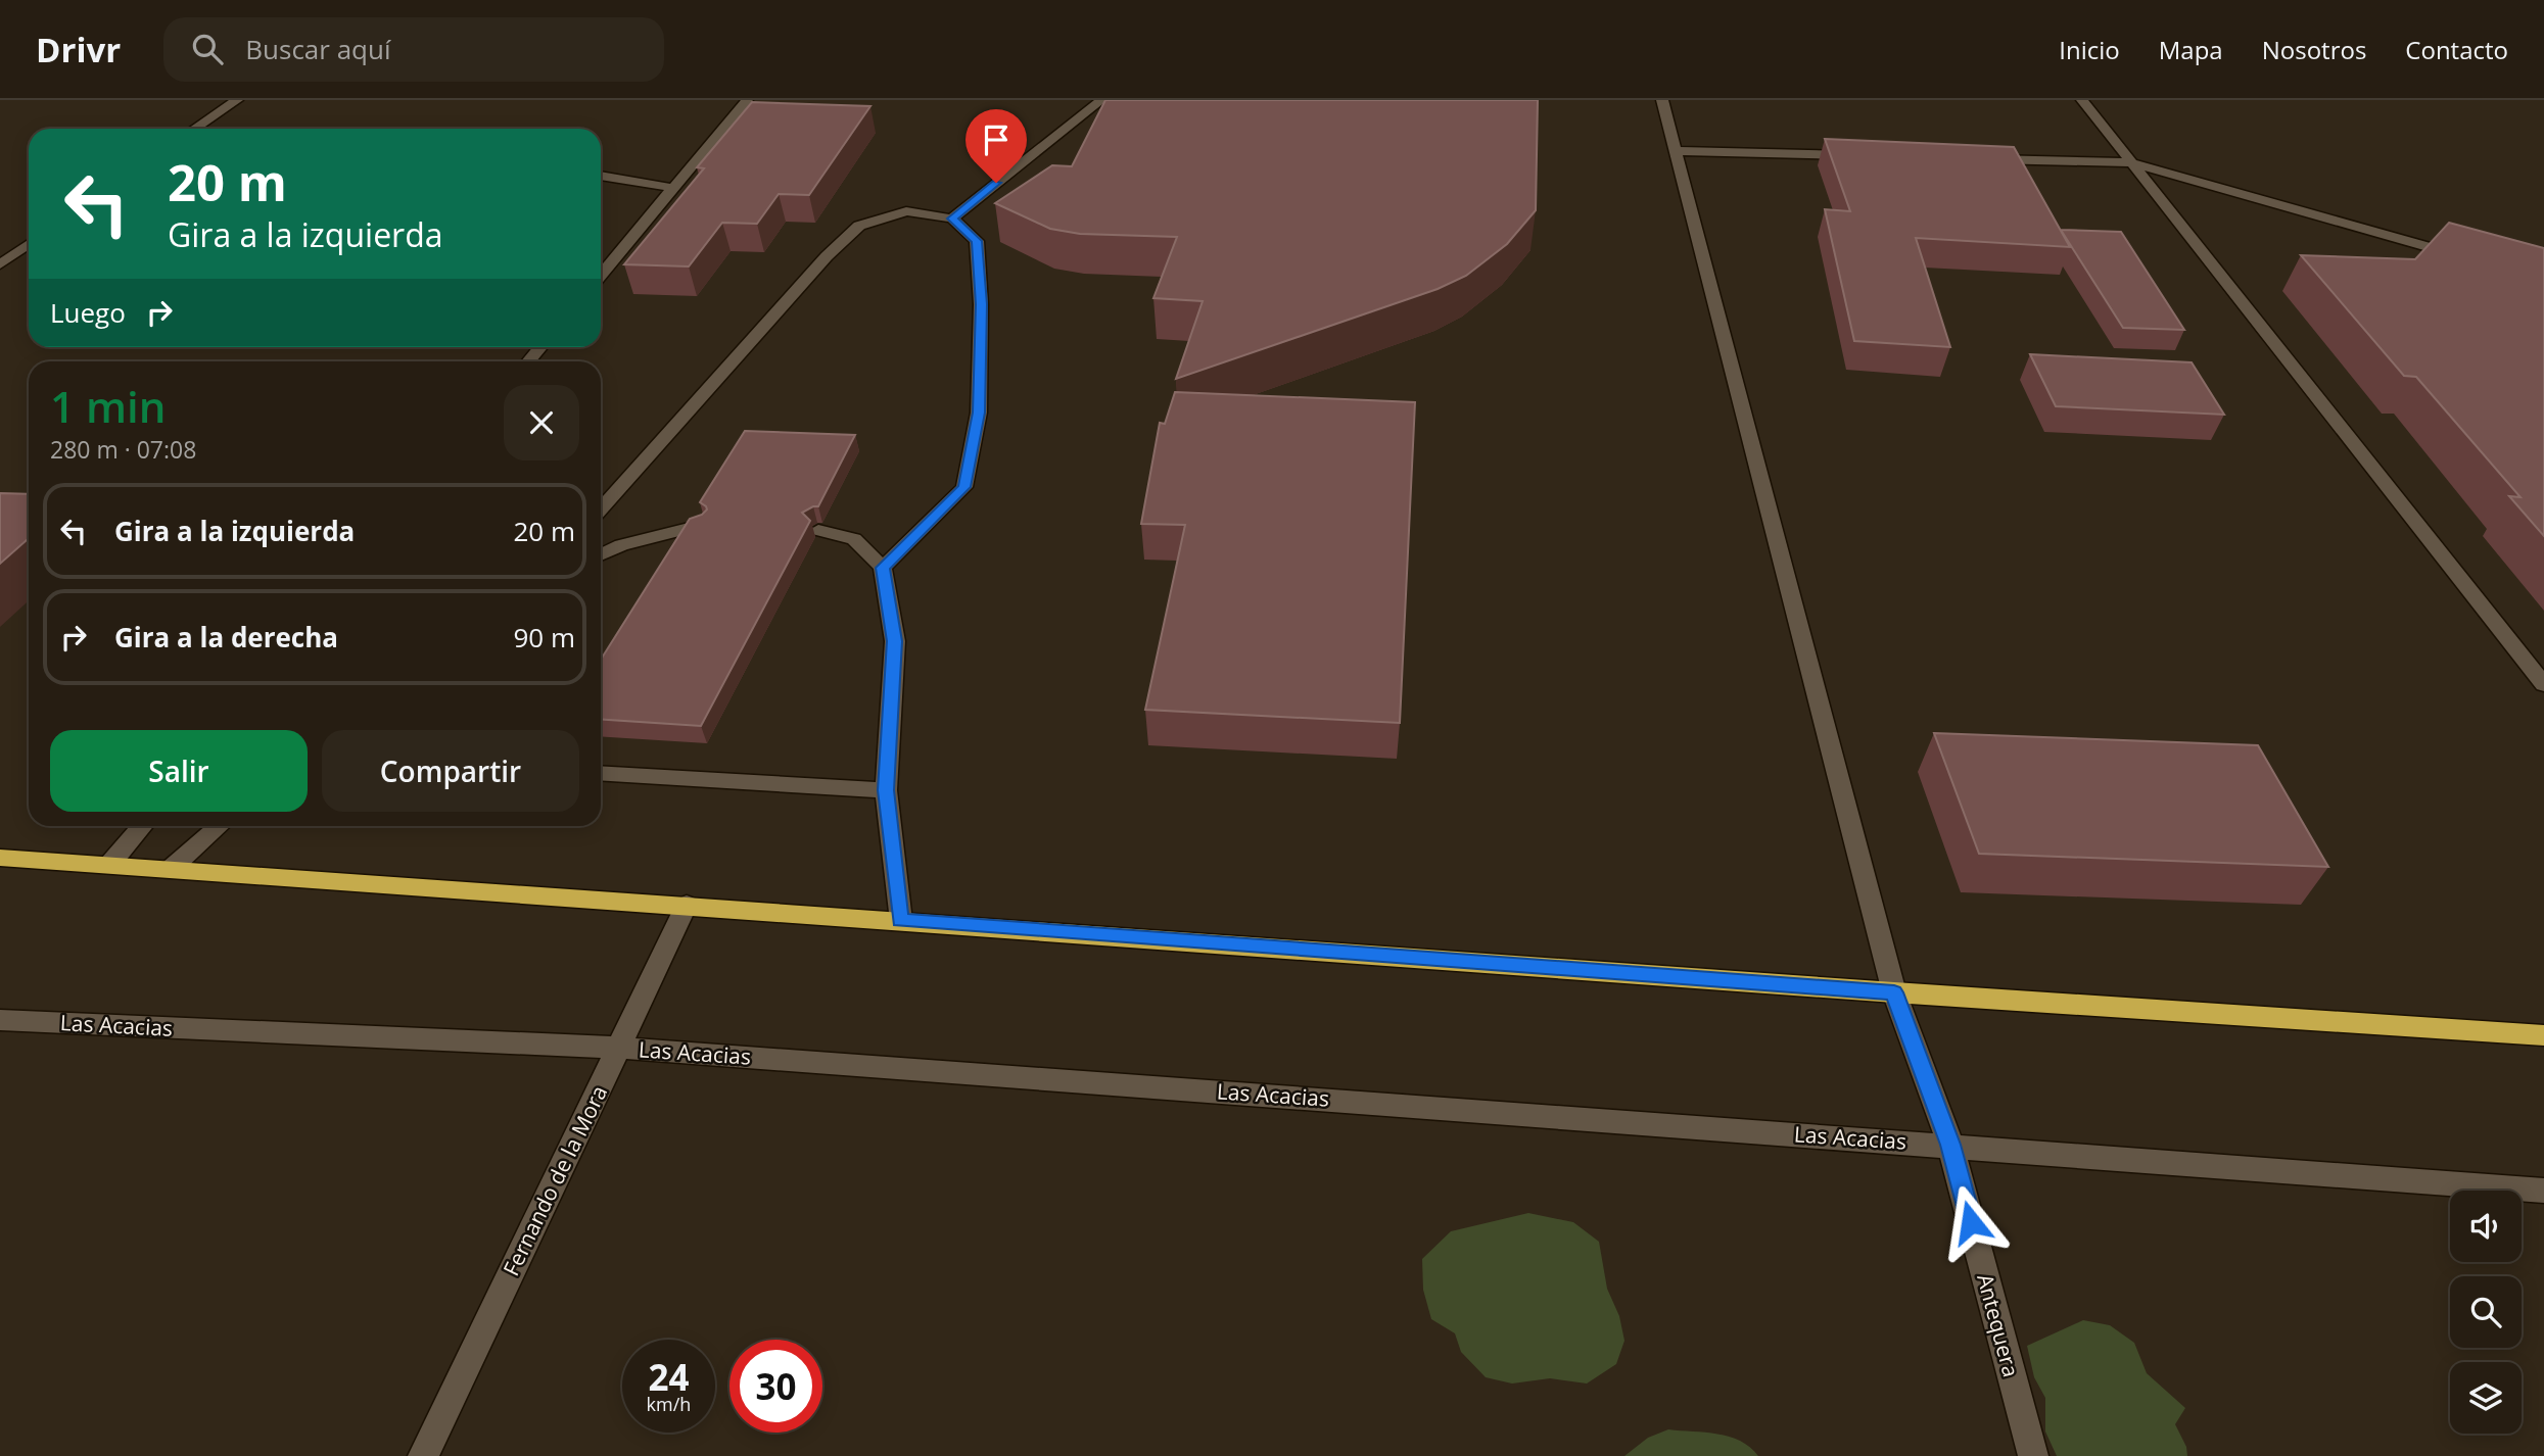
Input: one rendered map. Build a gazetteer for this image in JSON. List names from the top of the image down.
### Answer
{
  "streets": {
    "street": ["Las Acacias", "Fernando de la Mora", "Antequera"]
  },
  "crossings": [
    ["Las Acacias", "Fernando de la Mora"],
    ["Las Acacias", "Antequera"]
  ],
  "page": {
    "header": "Drivr",
    "search": "Buscar aquí",
    "nav": [
      "Inicio",
      "Mapa",
      "Nosotros",
      "Contacto"
    ],
    "turn": ["20 m", "Gira a la izquierda"],
    "then": "Luego",
    "heading": ["1 min", "280 m · 07:08"],
    "list": [
      {
        "name": "Gira a la izquierda",
        "value": "20 m"
      },
      {
        "name": "Gira a la derecha",
        "value": "90 m"
      }
    ],
    "buttons": ["Salir", "Compartir"],
    "speed": "24 km/h",
    "limit": "30"
  }
}
